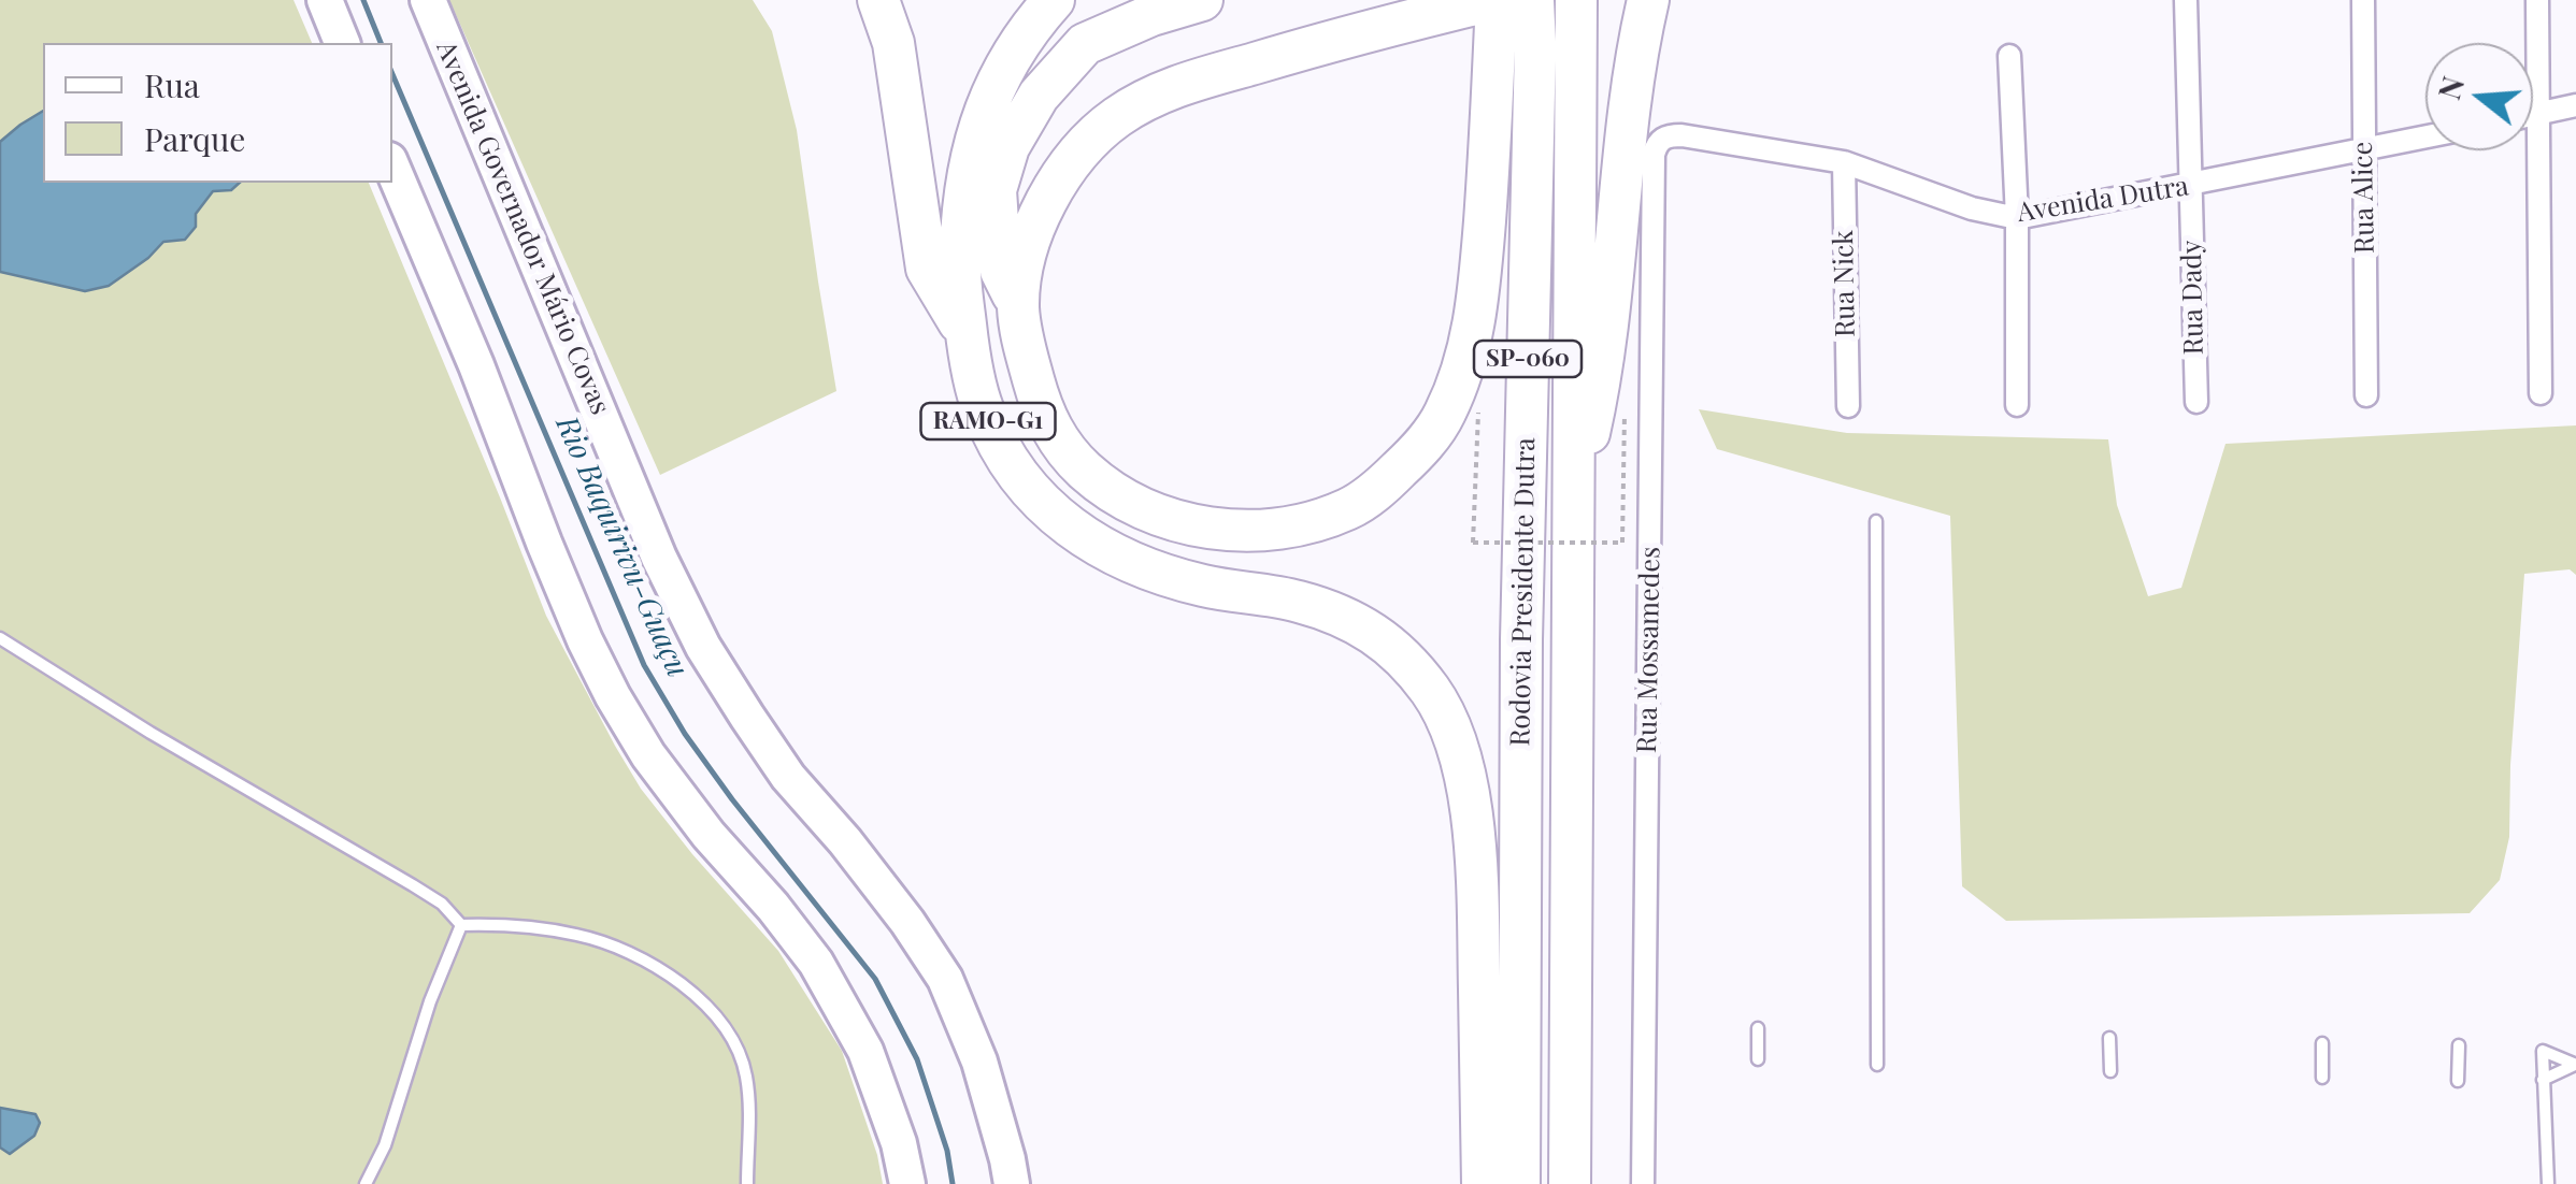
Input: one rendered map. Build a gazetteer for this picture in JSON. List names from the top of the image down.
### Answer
{
  "streets": {
    "highway": ["SP-060", "RAMO-G1", "Rodovia Presidente Dutra"],
    "main road": ["Avenida Governador Mário Covas"],
    "street": [
      "Rua Alice",
      "Avenida Dutra",
      "Rua Nick",
      "Rua Dady",
      "Rua Mossamedes"
    ]
  },
  "crossings": [
    ["Rua Alice", "Avenida Dutra"],
    ["Avenida Dutra", "Rua Nick"],
    ["Avenida Dutra", "Rua Dady"],
    ["Avenida Dutra", "Rua Mossamedes"]
  ],
  "water": ["Rio Baquirivu-Guaçu"],
  "legend": ["Rua", "Parque"],
  "north": "left"
}
